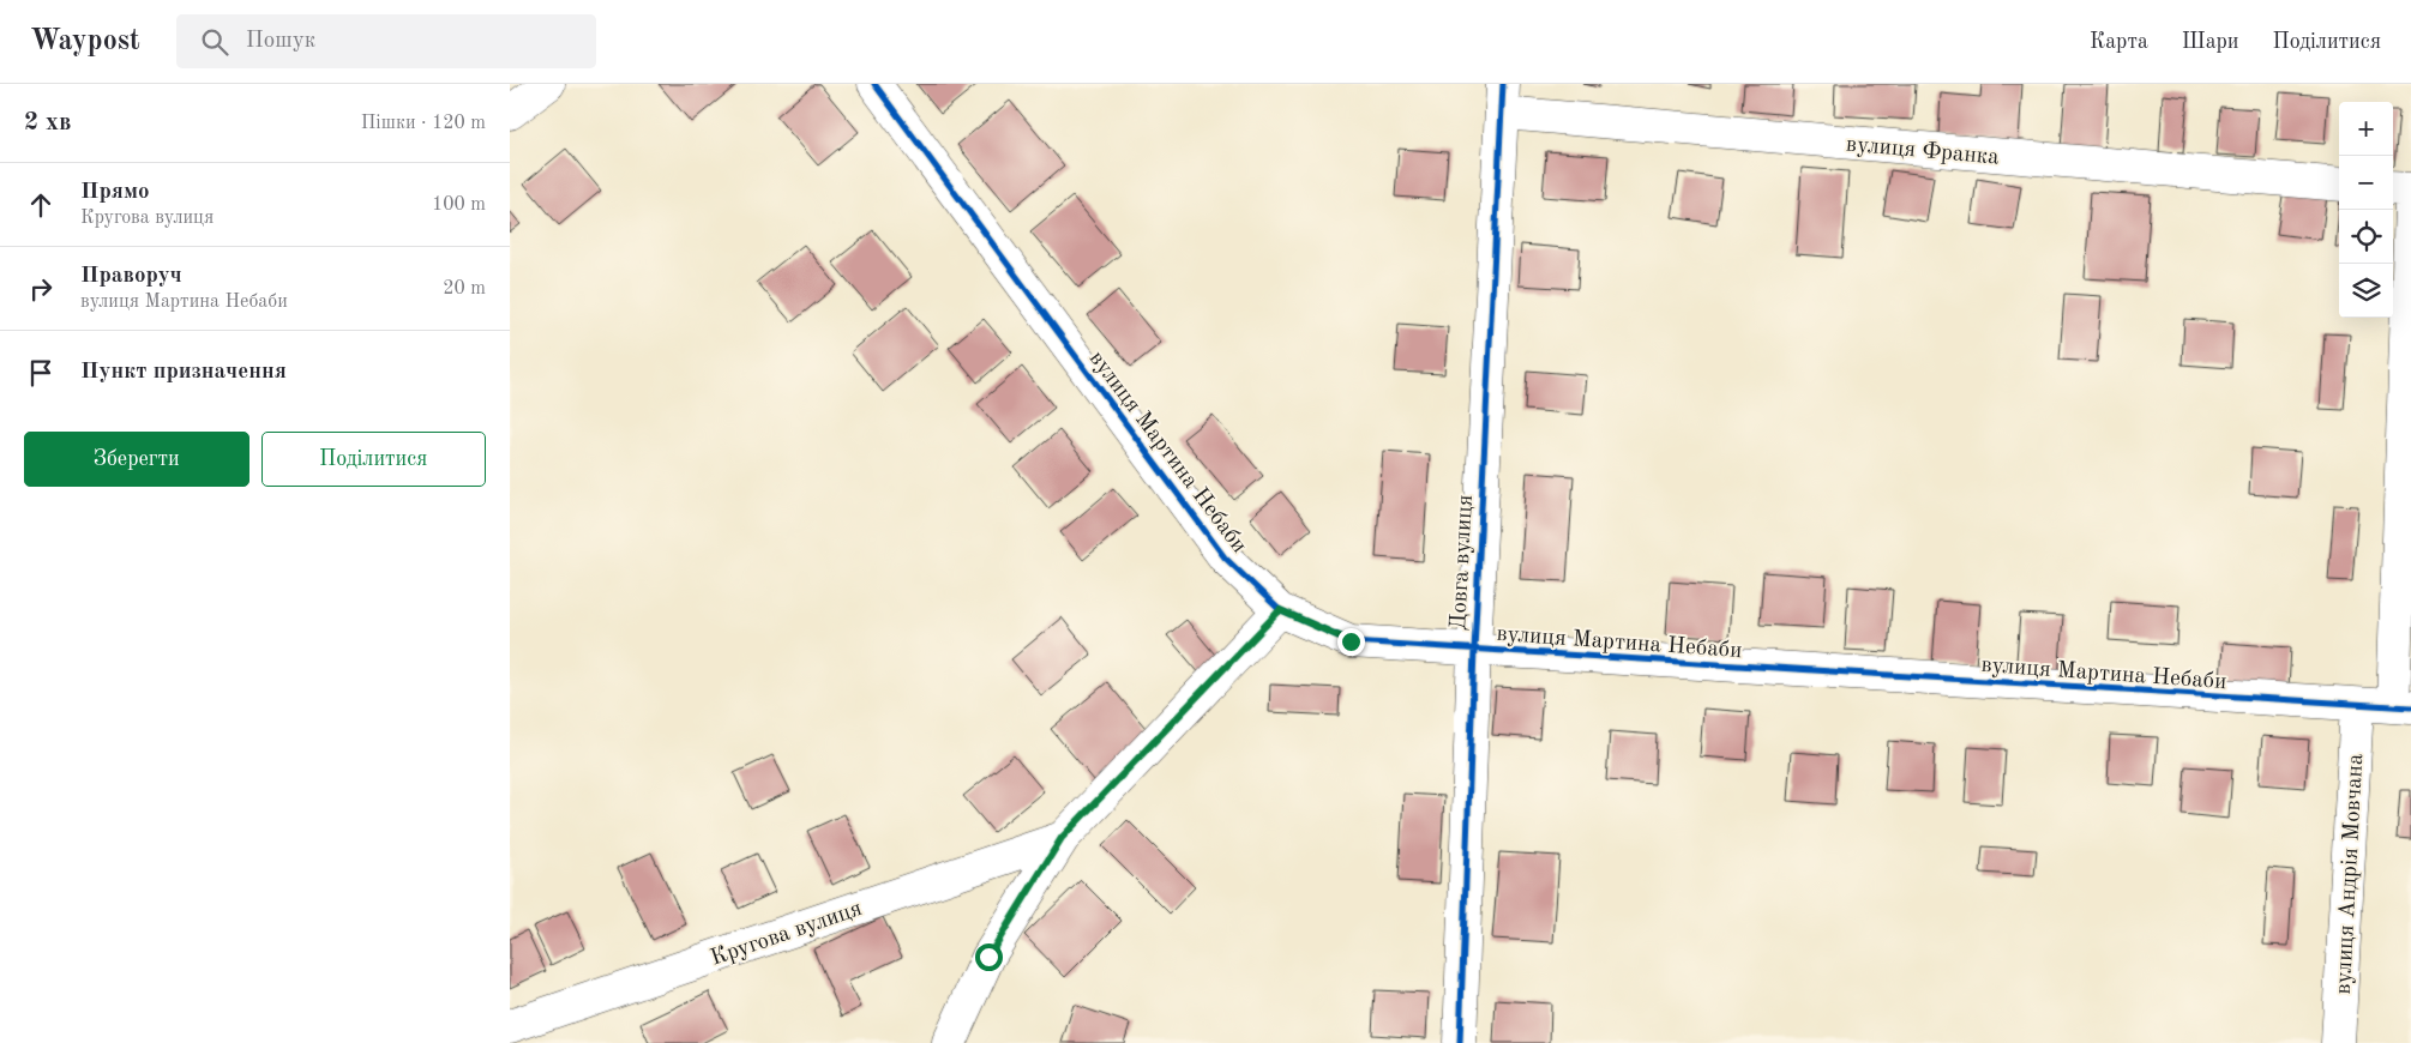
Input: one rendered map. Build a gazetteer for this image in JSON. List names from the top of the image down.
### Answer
{
  "streets": {
    "street": [
      "вулиця Франка",
      "вулиця Мартина Небаби",
      "Довга вулиця",
      "вулиця Андрія Мовчана",
      "Кругова вулиця"
    ]
  },
  "crossings": [
    ["вулиця Франка", "Довга вулиця"],
    ["вулиця Мартина Небаби", "Довга вулиця"],
    ["вулиця Мартина Небаби", "вулиця Андрія Мовчана"],
    ["вулиця Мартина Небаби", "Кругова вулиця"]
  ],
  "page": {
    "header": "Waypost",
    "search": "Пошук",
    "nav": ["Карта", "Шари", "Поділитися"],
    "heading": ["2 хв", "Пішки · 120 m"],
    "map_buttons": ["+", "−"],
    "list": [
      ["Прямо", "Кругова вулиця", "100 m"],
      ["Праворуч", "вулиця Мартина Небаби", "20 m"],
      "Пункт призначення"
    ],
    "buttons": ["Зберегти", "Поділитися"]
  }
}
